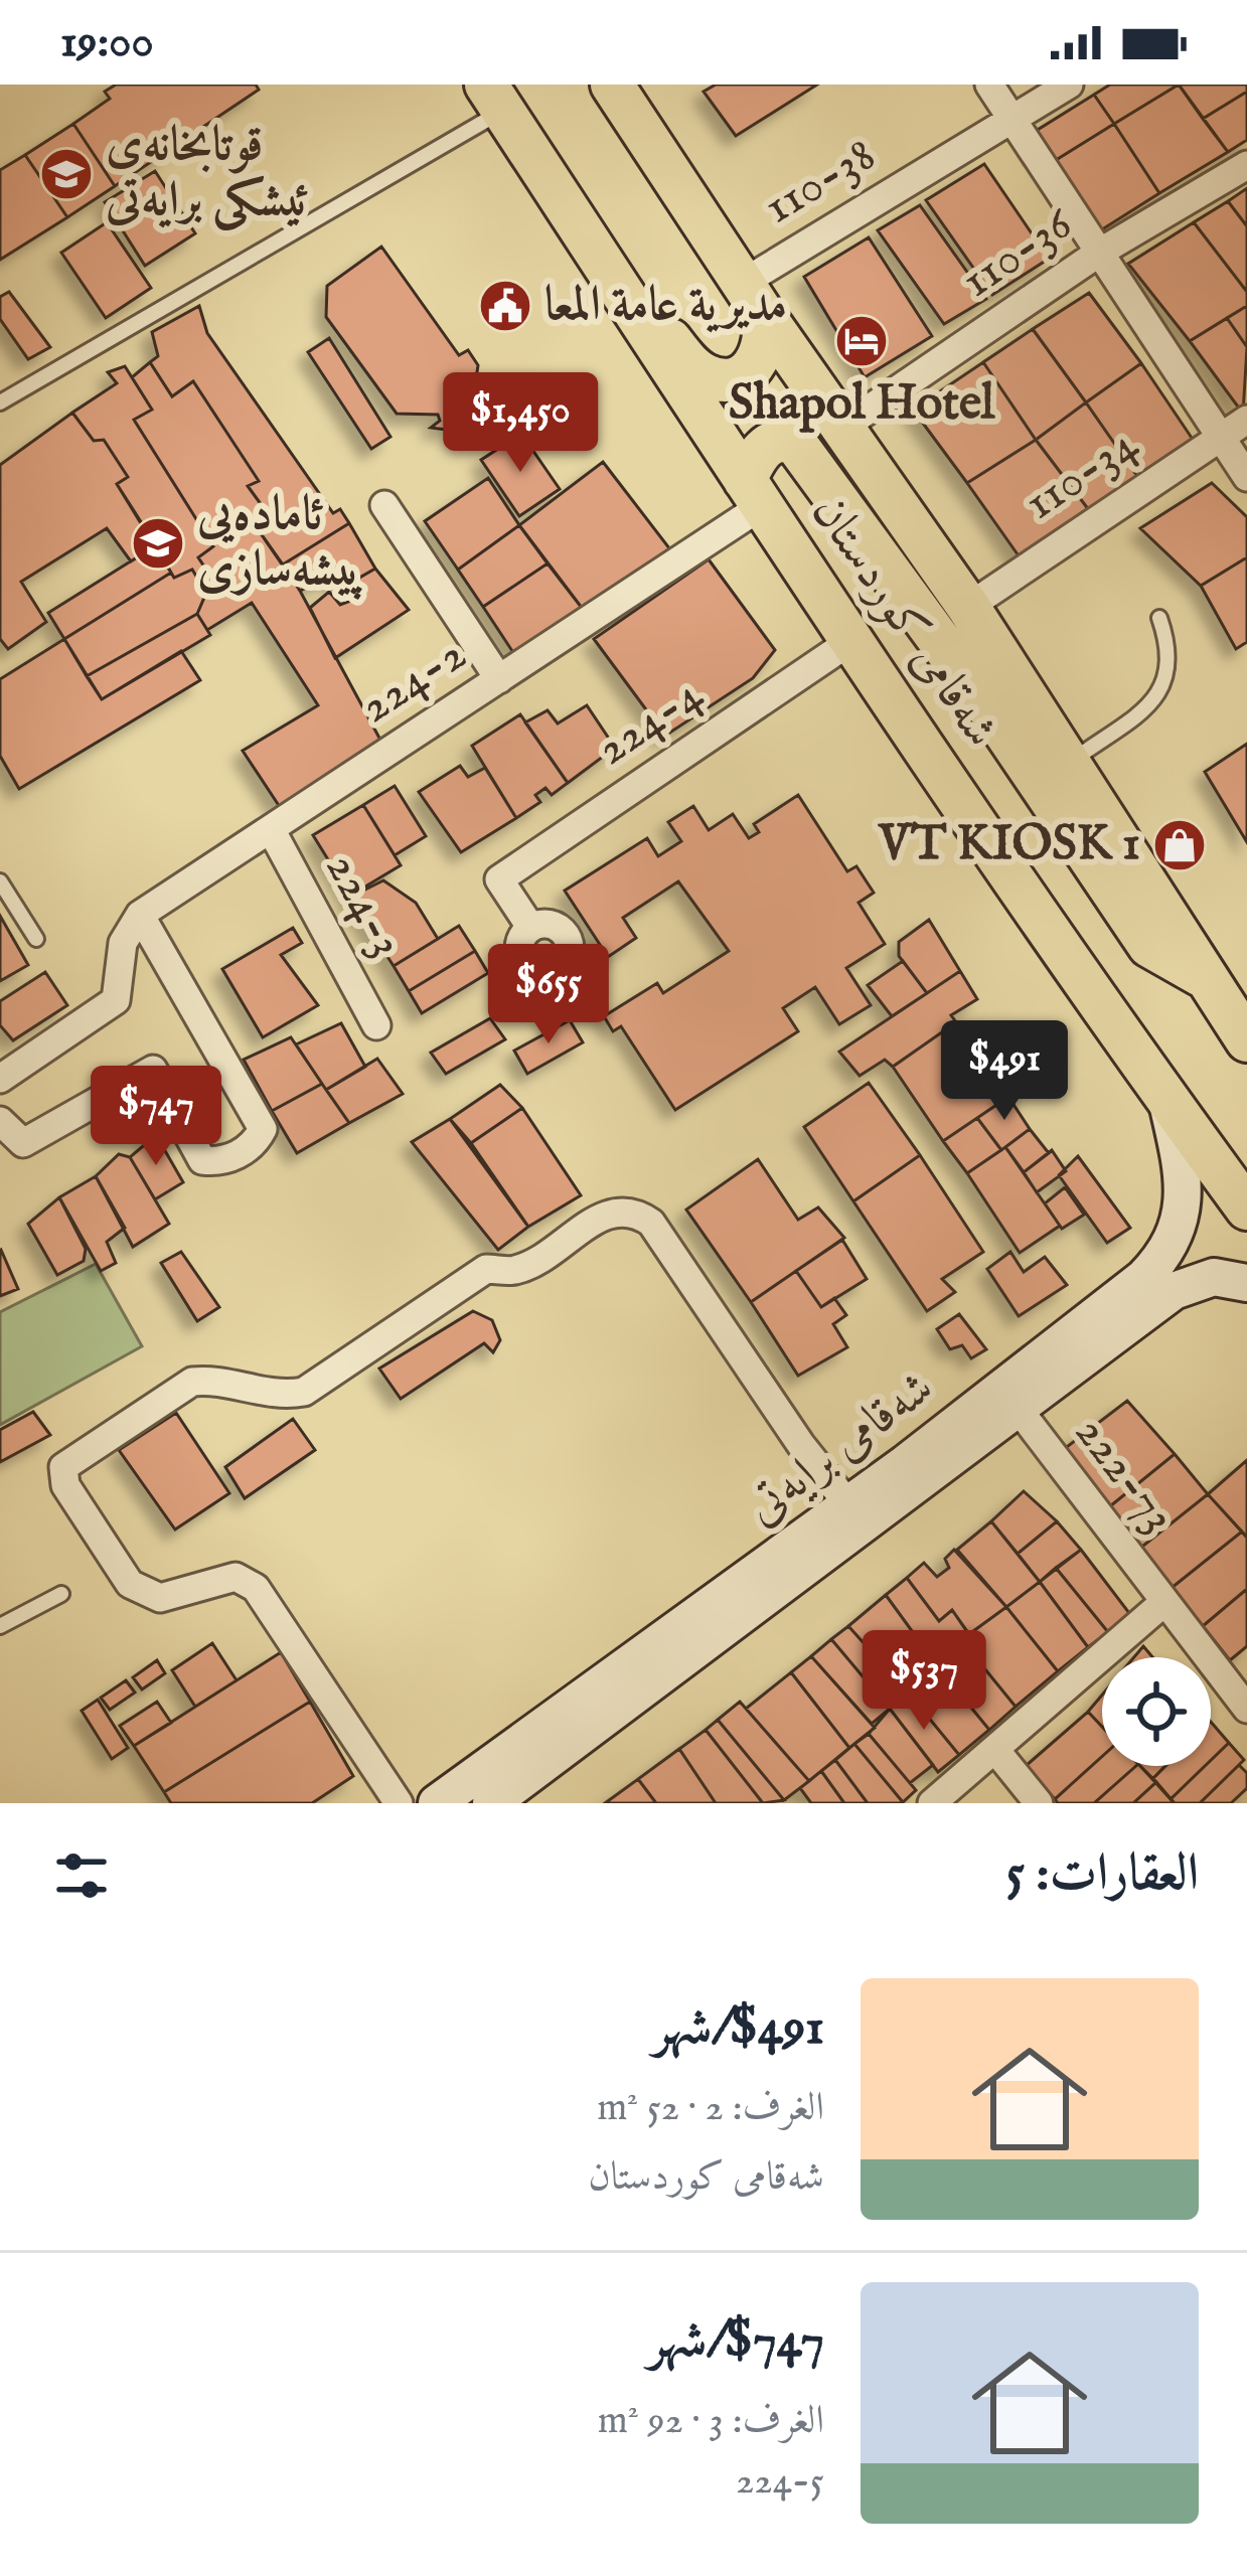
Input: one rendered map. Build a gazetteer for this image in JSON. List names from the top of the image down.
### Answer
{
  "streets": {
    "highway": ["شەقامی کوردستان"],
    "main road": ["شەقامی برایەتی"],
    "street": [
      "110-38",
      "110-36",
      "110-34",
      "224-2",
      "224-4",
      "224-3",
      "222-73"
    ]
  },
  "crossings": [
    ["110-38", "شەقامی کوردستان"],
    ["110-36", "شەقامی کوردستان"],
    ["110-34", "شەقامی کوردستان"],
    ["شەقامی کوردستان", "224-2"],
    ["شەقامی کوردستان", "224-4"],
    ["شەقامی کوردستان", "شەقامی برایەتی"],
    ["224-2", "224-3"],
    ["شەقامی برایەتی", "222-73"]
  ],
  "places": {
    "school or university": ["قوتابخانەی ئیشکی برایەتی", "ئامادەیی پیشەسازی"],
    "public building": ["مدیریة عامة المعا"],
    "hotel": ["Shapol Hotel"],
    "shop": ["VT KIOSK 1"]
  },
  "page": {
    "status": "19:00",
    "price": [
      "$1,450",
      "$655",
      "$491",
      "$747",
      "$537"
    ],
    "heading": "العقارات: 5",
    "list": [
      {
        "name": "$491/شهر",
        "note": "الغرف: 2 · 52 m² · شەقامی کوردستان"
      },
      {
        "name": "$747/شهر",
        "note": "الغرف: 3 · 92 m² · 224-5"
      }
    ]
  }
}
